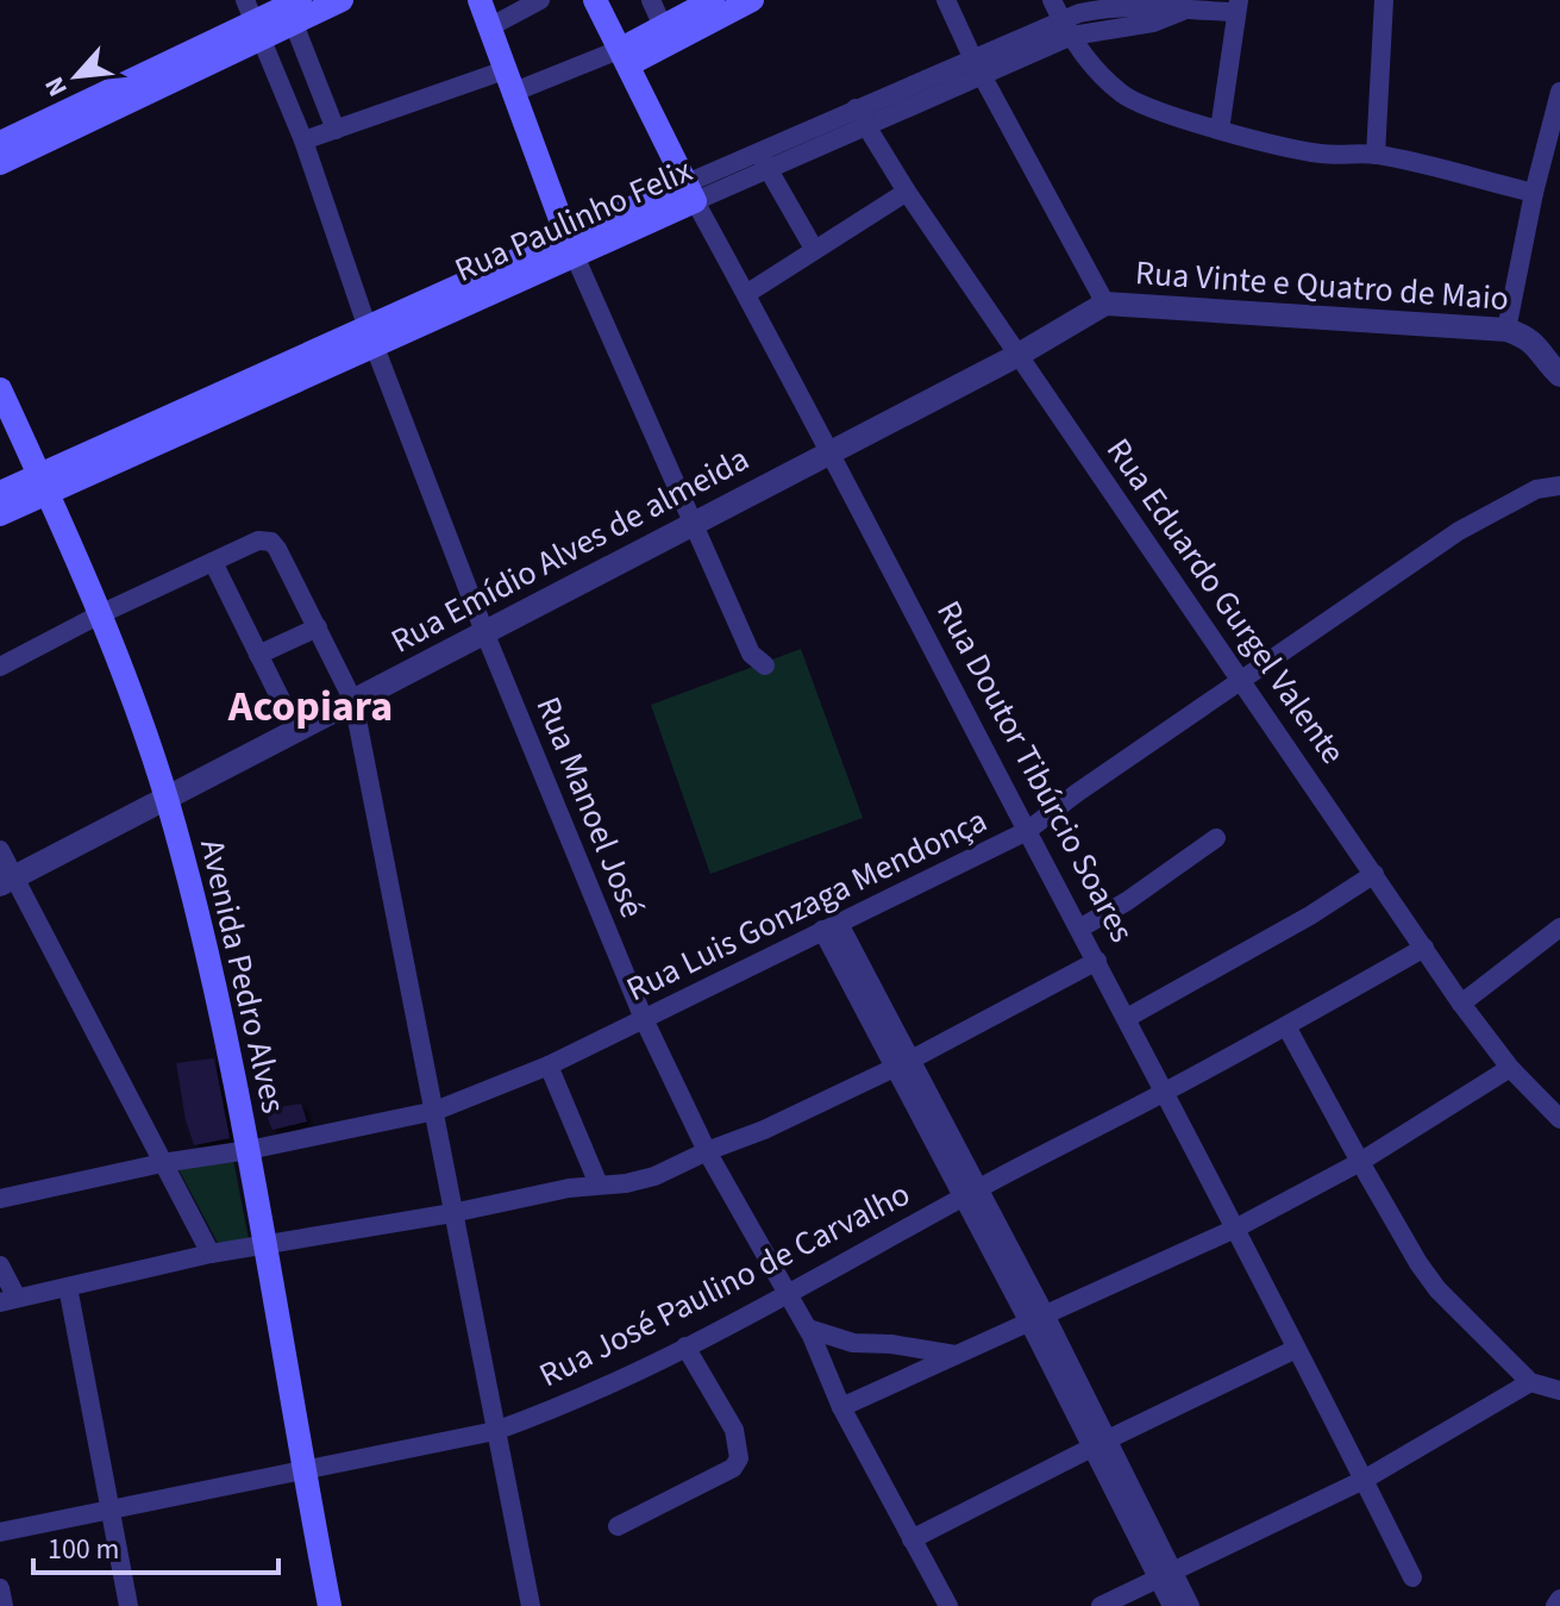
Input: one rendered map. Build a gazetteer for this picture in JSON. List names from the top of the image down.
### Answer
{
  "streets": {
    "main road": ["Rua Paulinho Felix", "Rua Doutor Tibúrcio Soares", "Avenida Pedro Alves"],
    "street": [
      "Rua Vinte e Quatro de Maio",
      "Rua Emídio Alves de almeida",
      "Rua Eduardo Gurgel Valente",
      "Rua Manoel José",
      "Rua Luis Gonzaga Mendonça",
      "Rua José Paulino de Carvalho"
    ]
  },
  "crossings": [
    ["Rua Paulinho Felix", "Rua Eduardo Gurgel Valente"],
    ["Rua Paulinho Felix", "Rua Doutor Tibúrcio Soares"],
    ["Rua Paulinho Felix", "Rua Manoel José"],
    ["Rua Paulinho Felix", "Avenida Pedro Alves"],
    ["Rua Vinte e Quatro de Maio", "Rua Emídio Alves de almeida"],
    ["Rua Vinte e Quatro de Maio", "Rua Eduardo Gurgel Valente"],
    ["Rua Emídio Alves de almeida", "Rua Eduardo Gurgel Valente"],
    ["Rua Emídio Alves de almeida", "Rua Doutor Tibúrcio Soares"],
    ["Rua Emídio Alves de almeida", "Rua Manoel José"],
    ["Rua Emídio Alves de almeida", "Avenida Pedro Alves"],
    ["Rua Eduardo Gurgel Valente", "Rua Luis Gonzaga Mendonça"],
    ["Rua Eduardo Gurgel Valente", "Rua José Paulino de Carvalho"],
    ["Rua Doutor Tibúrcio Soares", "Rua Luis Gonzaga Mendonça"],
    ["Rua Doutor Tibúrcio Soares", "Rua José Paulino de Carvalho"],
    ["Rua Manoel José", "Rua Luis Gonzaga Mendonça"],
    ["Rua Manoel José", "Rua José Paulino de Carvalho"],
    ["Rua Luis Gonzaga Mendonça", "Avenida Pedro Alves"],
    ["Avenida Pedro Alves", "Rua José Paulino de Carvalho"]
  ],
  "districts": ["Acopiara"],
  "scale_bar": "100 m",
  "north": "bottom left"
}
